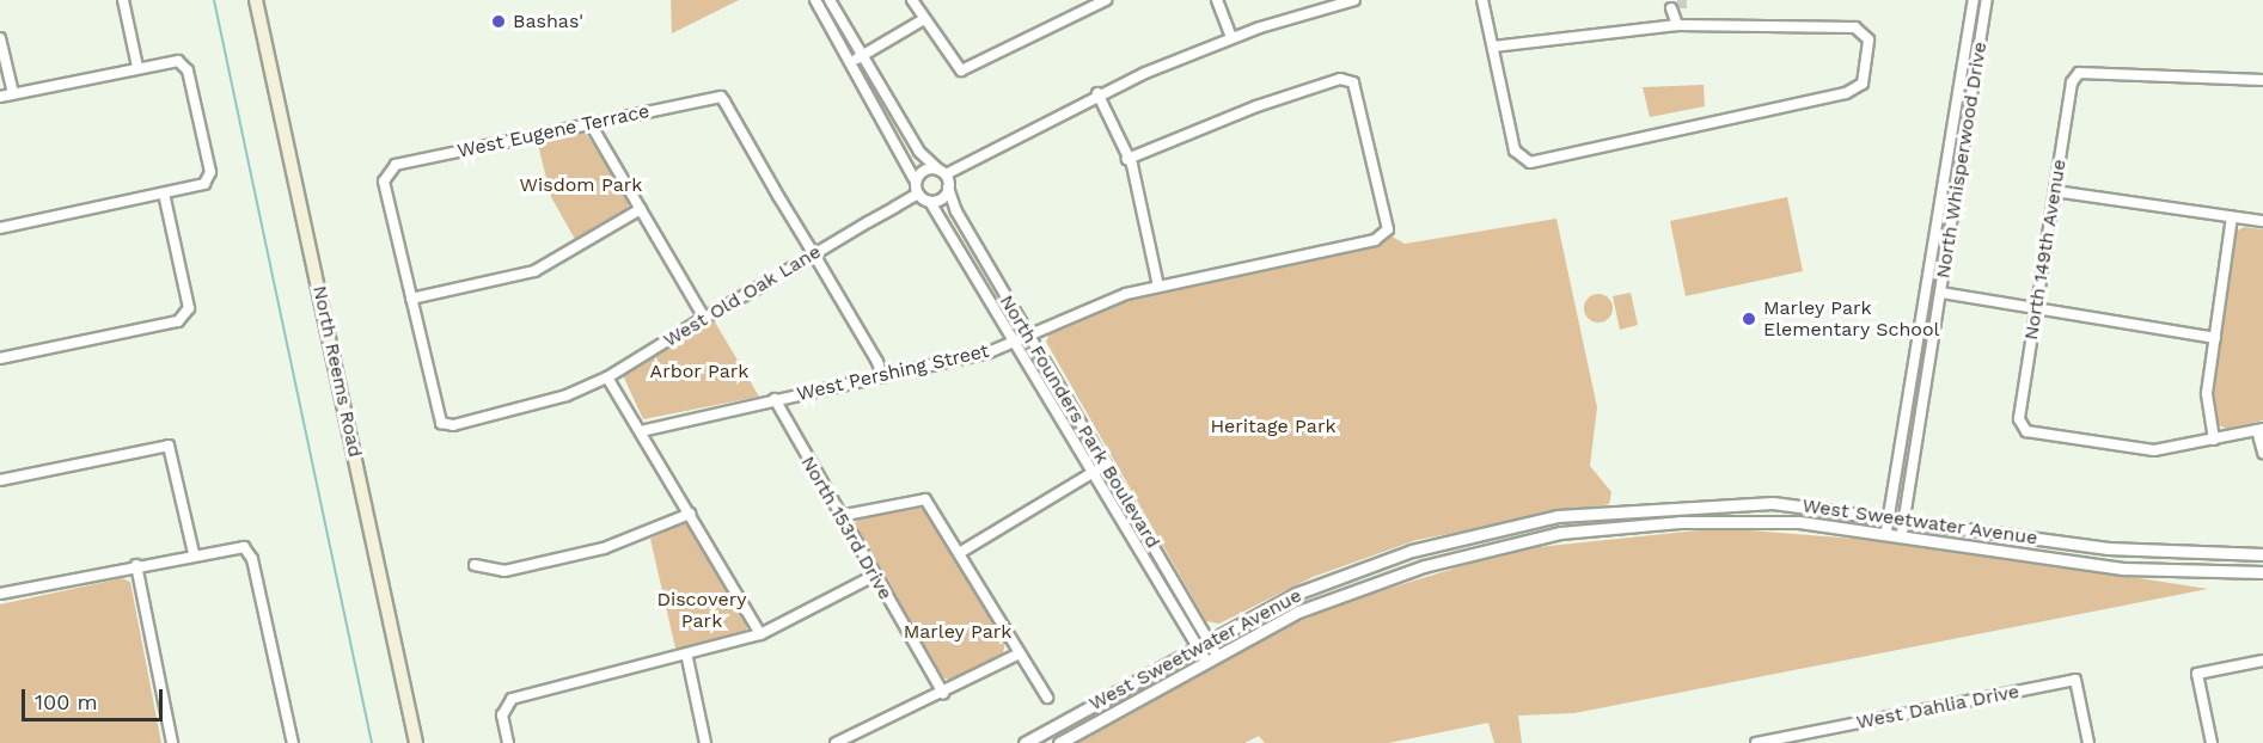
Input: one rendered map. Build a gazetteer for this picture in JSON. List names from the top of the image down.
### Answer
{
  "streets": {
    "main road": ["North Reems Road"],
    "street": [
      "West Eugene Terrace",
      "North Whisperwood Drive",
      "North 149th Avenue",
      "West Old Oak Lane",
      "West Pershing Street",
      "North Founders Park Boulevard",
      "West Sweetwater Avenue",
      "North 153rd Drive",
      "West Dahlia Drive"
    ]
  },
  "crossings": [
    ["West Eugene Terrace", "West Old Oak Lane"],
    ["North Whisperwood Drive", "West Sweetwater Avenue"],
    ["West Old Oak Lane", "North Founders Park Boulevard"],
    ["West Pershing Street", "North Founders Park Boulevard"],
    ["West Pershing Street", "North 153rd Drive"],
    ["North Founders Park Boulevard", "West Sweetwater Avenue"]
  ],
  "parks": [
    "Wisdom Park",
    "Arbor Park",
    "Heritage Park",
    "Discovery Park",
    "Marley Park"
  ],
  "places": ["Bashas'", "Marley Park Elementary School"],
  "scale_bar": "100 m"
}
